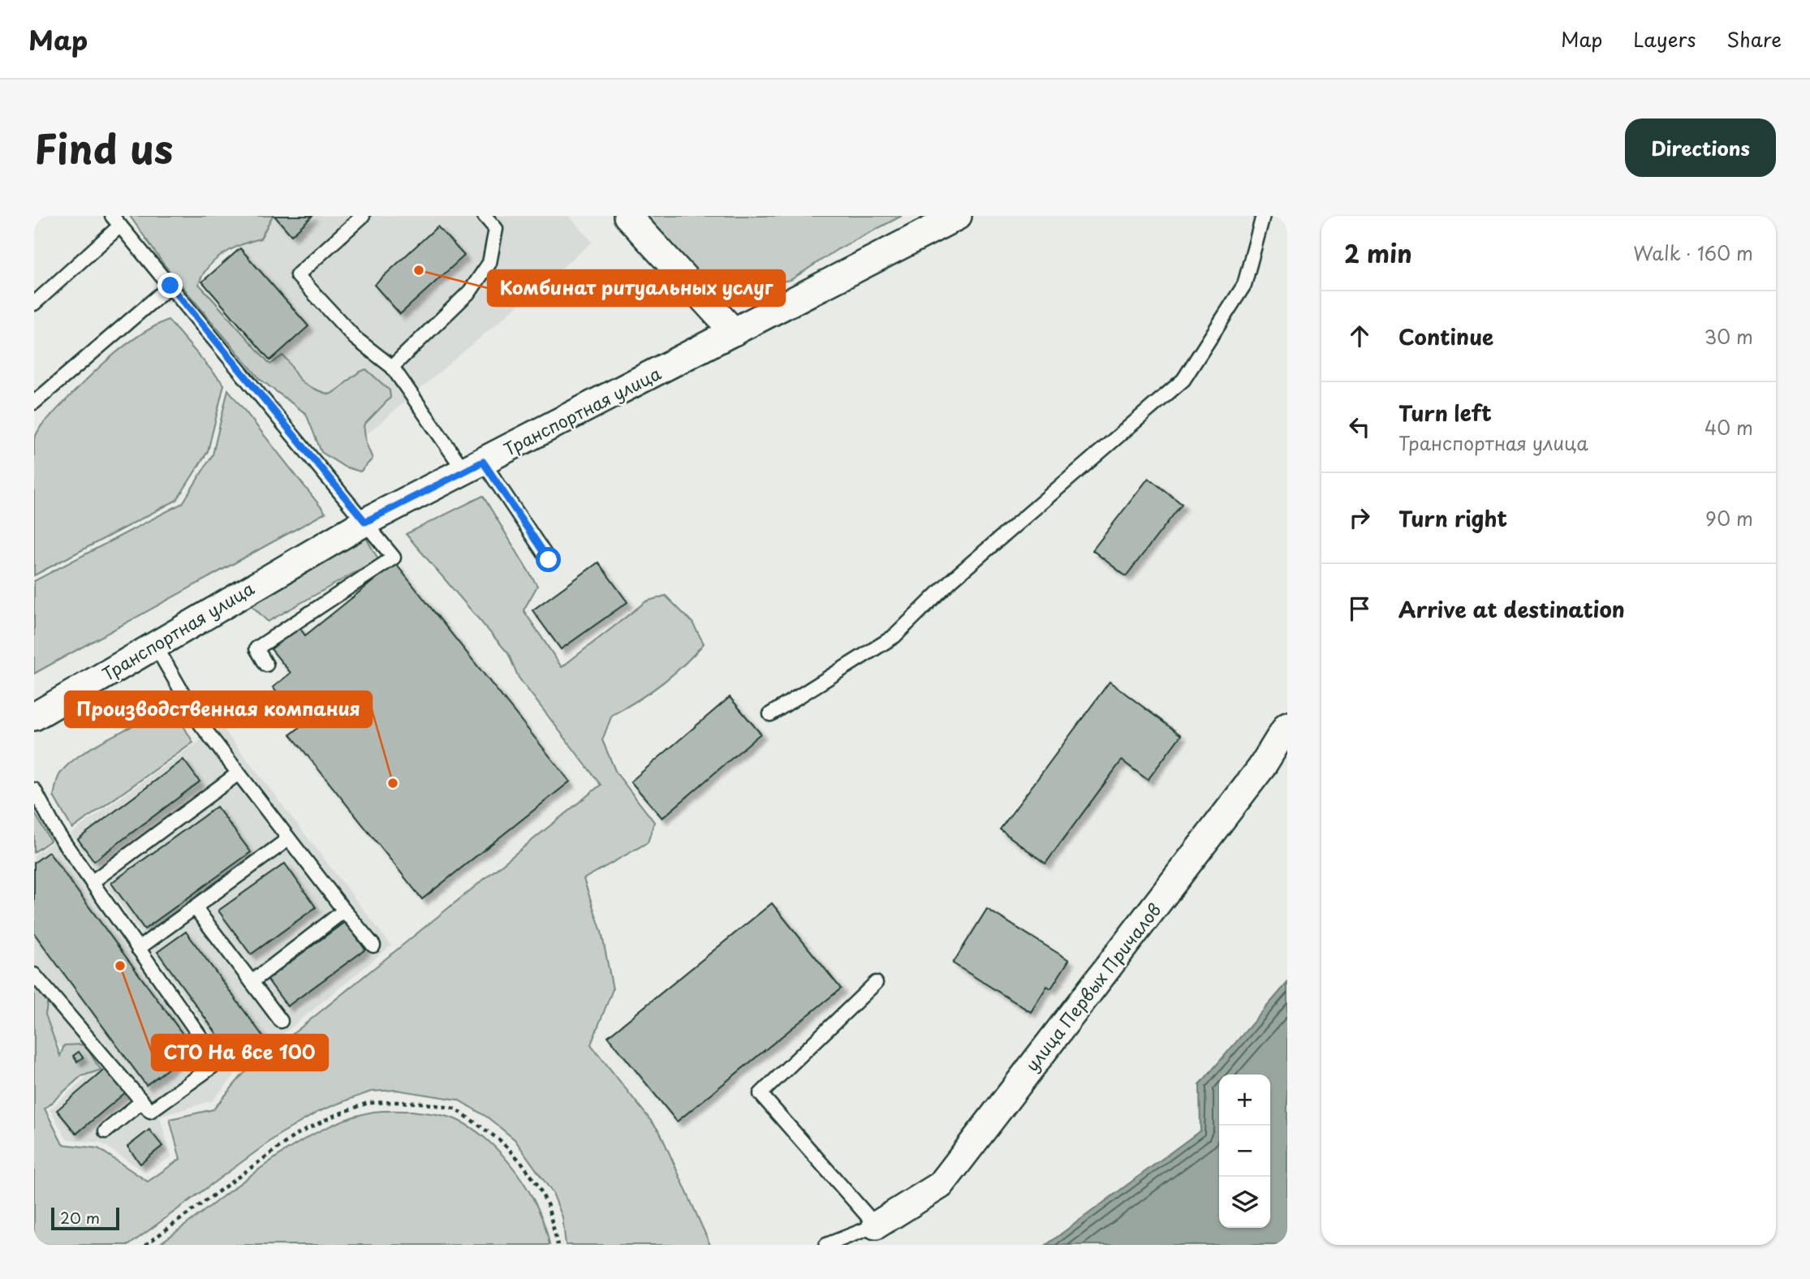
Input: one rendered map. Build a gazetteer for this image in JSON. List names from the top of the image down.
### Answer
{
  "streets": {
    "street": ["Транспортная улица", "улица Первых Причалов"]
  },
  "places": ["Комбинат ритуальных услуг", "Производственная компания", "СТО На все 100"],
  "scale_bar": "20 m",
  "page": {
    "header": "Map",
    "nav": ["Map", "Layers", "Share"],
    "title": "Find us",
    "buttons": "Directions",
    "heading": ["2 min", "Walk · 160 m"],
    "list": [
      ["Continue", "30 m"],
      ["Turn left", "Транспортная улица", "40 m"],
      ["Turn right", "90 m"],
      "Arrive at destination"
    ],
    "map_buttons": ["+", "−"],
    "scale": "20 m"
  }
}
